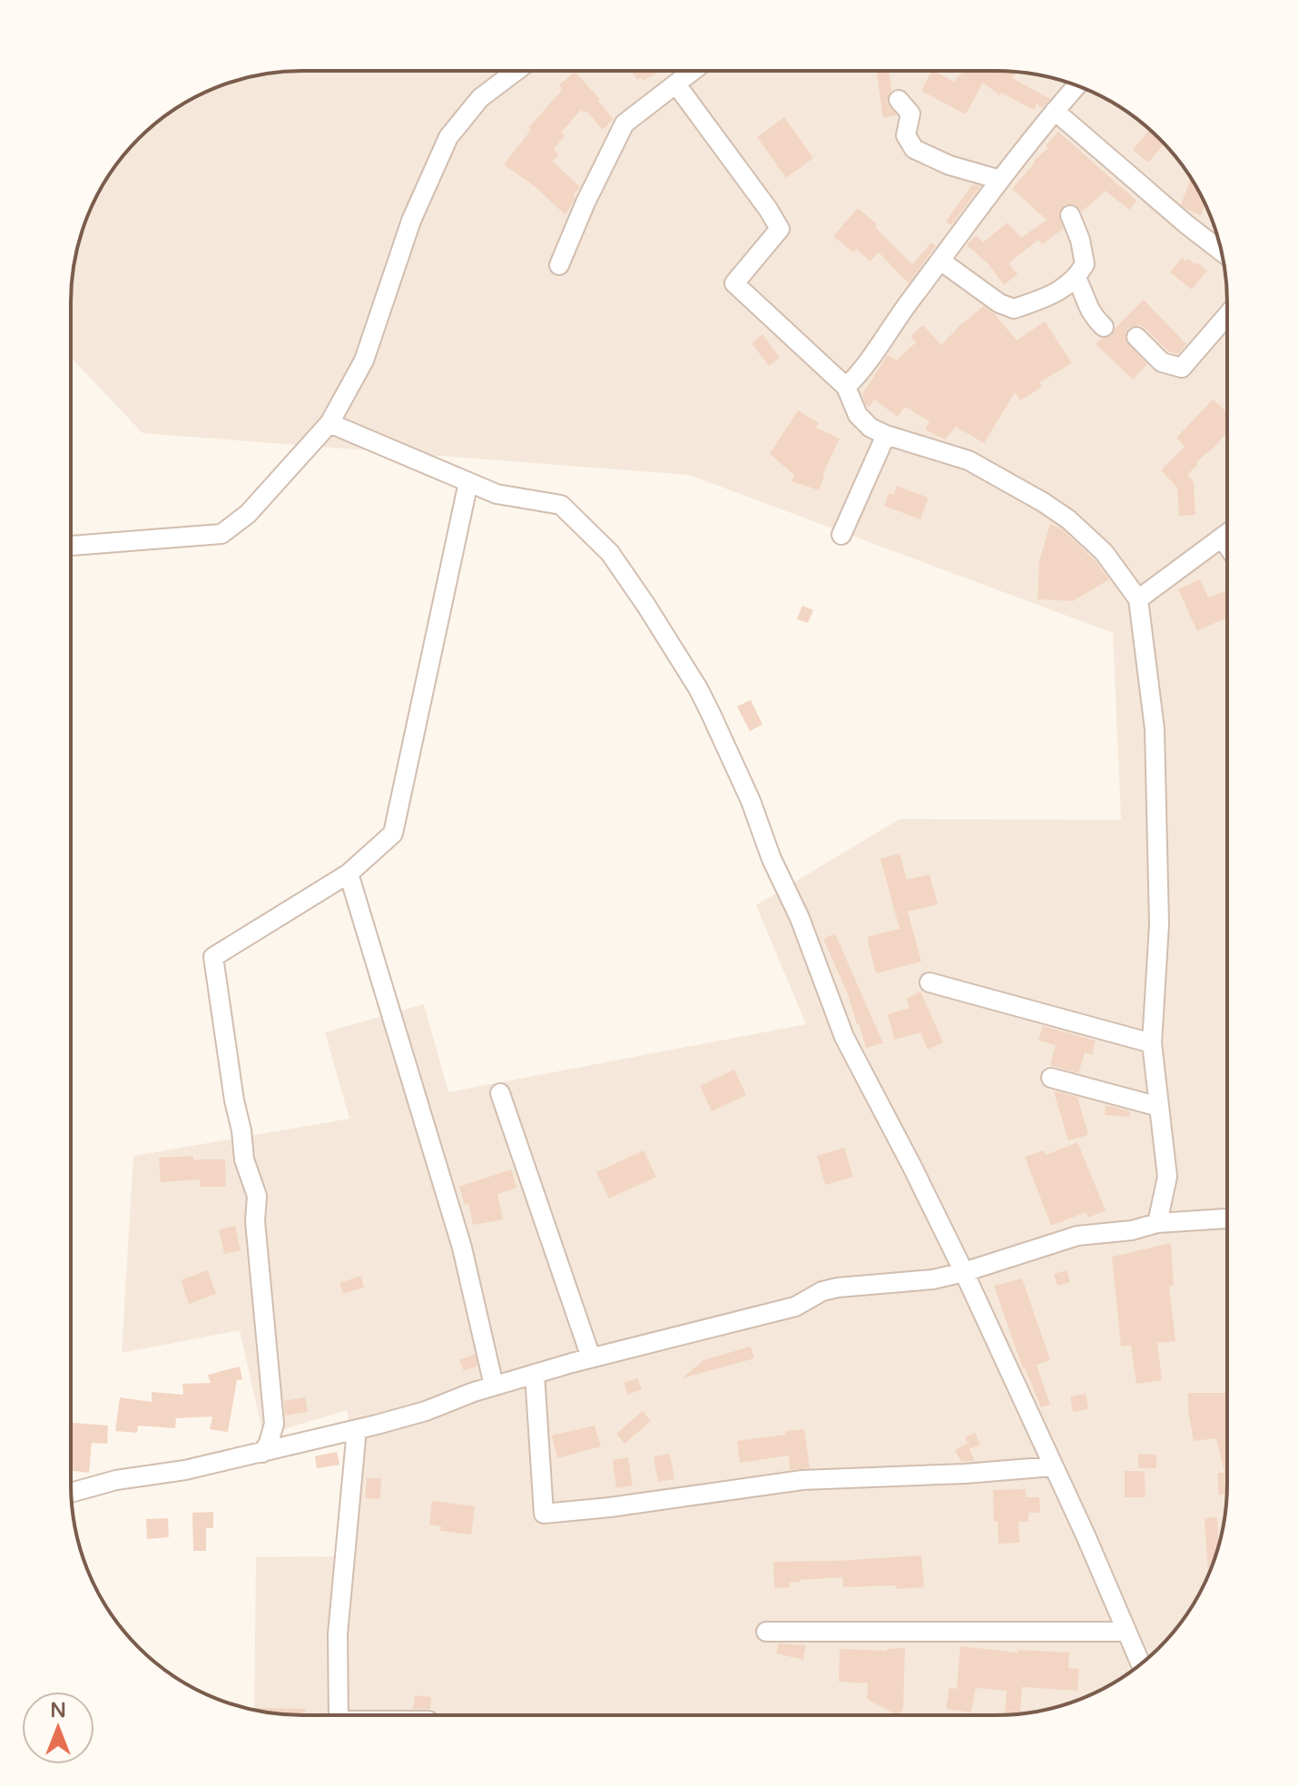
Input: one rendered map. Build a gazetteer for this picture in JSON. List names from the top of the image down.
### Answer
{
  "north": "top"
}
